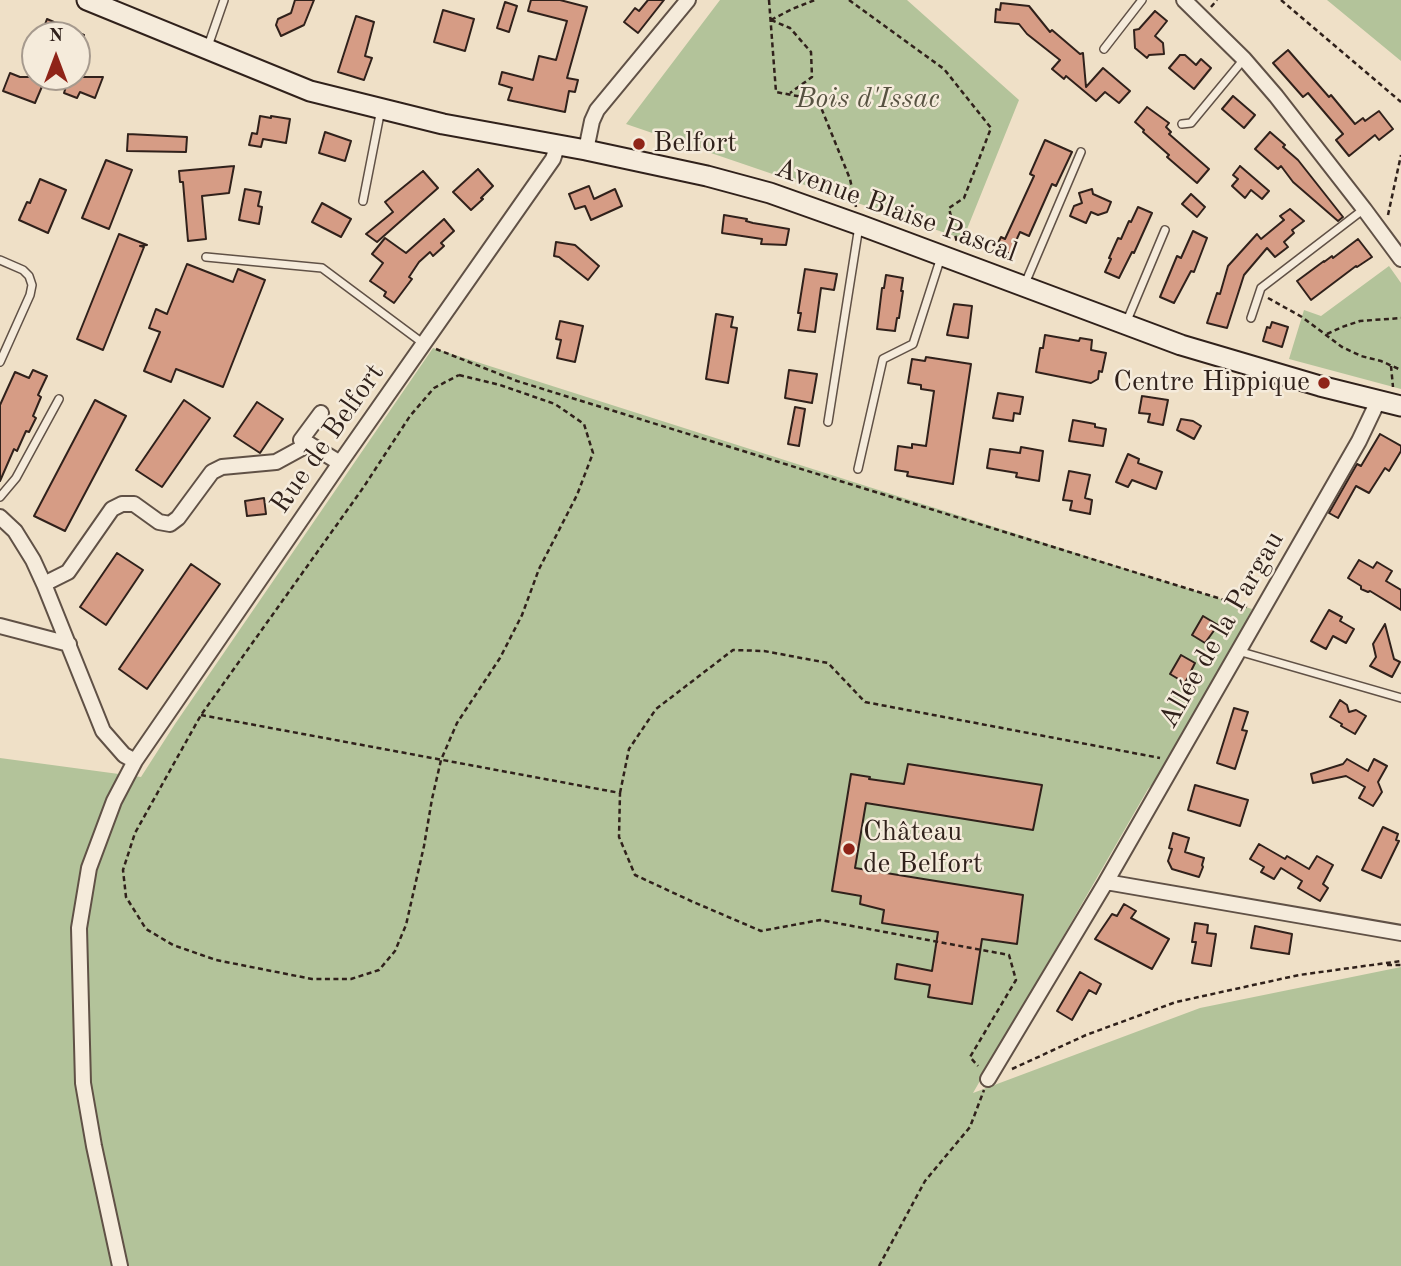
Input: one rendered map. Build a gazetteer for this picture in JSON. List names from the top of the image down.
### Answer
{
  "streets": {
    "main road": ["Avenue Blaise Pascal"],
    "street": ["Rue de Belfort", "Allée de la Pargau"]
  },
  "crossings": [
    ["Avenue Blaise Pascal", "Rue de Belfort"],
    ["Avenue Blaise Pascal", "Allée de la Pargau"]
  ],
  "parks": ["Bois d'Issac"],
  "places": ["Belfort", "Centre Hippique", "Château de Belfort"],
  "north": "top"
}
